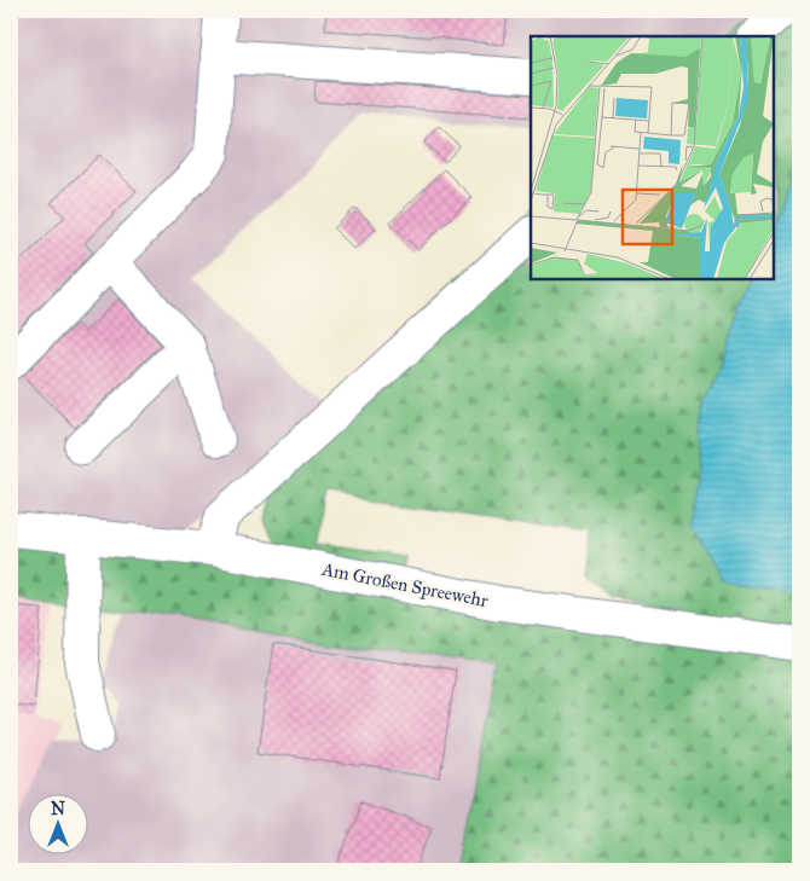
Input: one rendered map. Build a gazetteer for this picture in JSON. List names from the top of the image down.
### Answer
{
  "streets": {
    "street": ["Am Großen Spreewehr"]
  },
  "north": "top"
}
